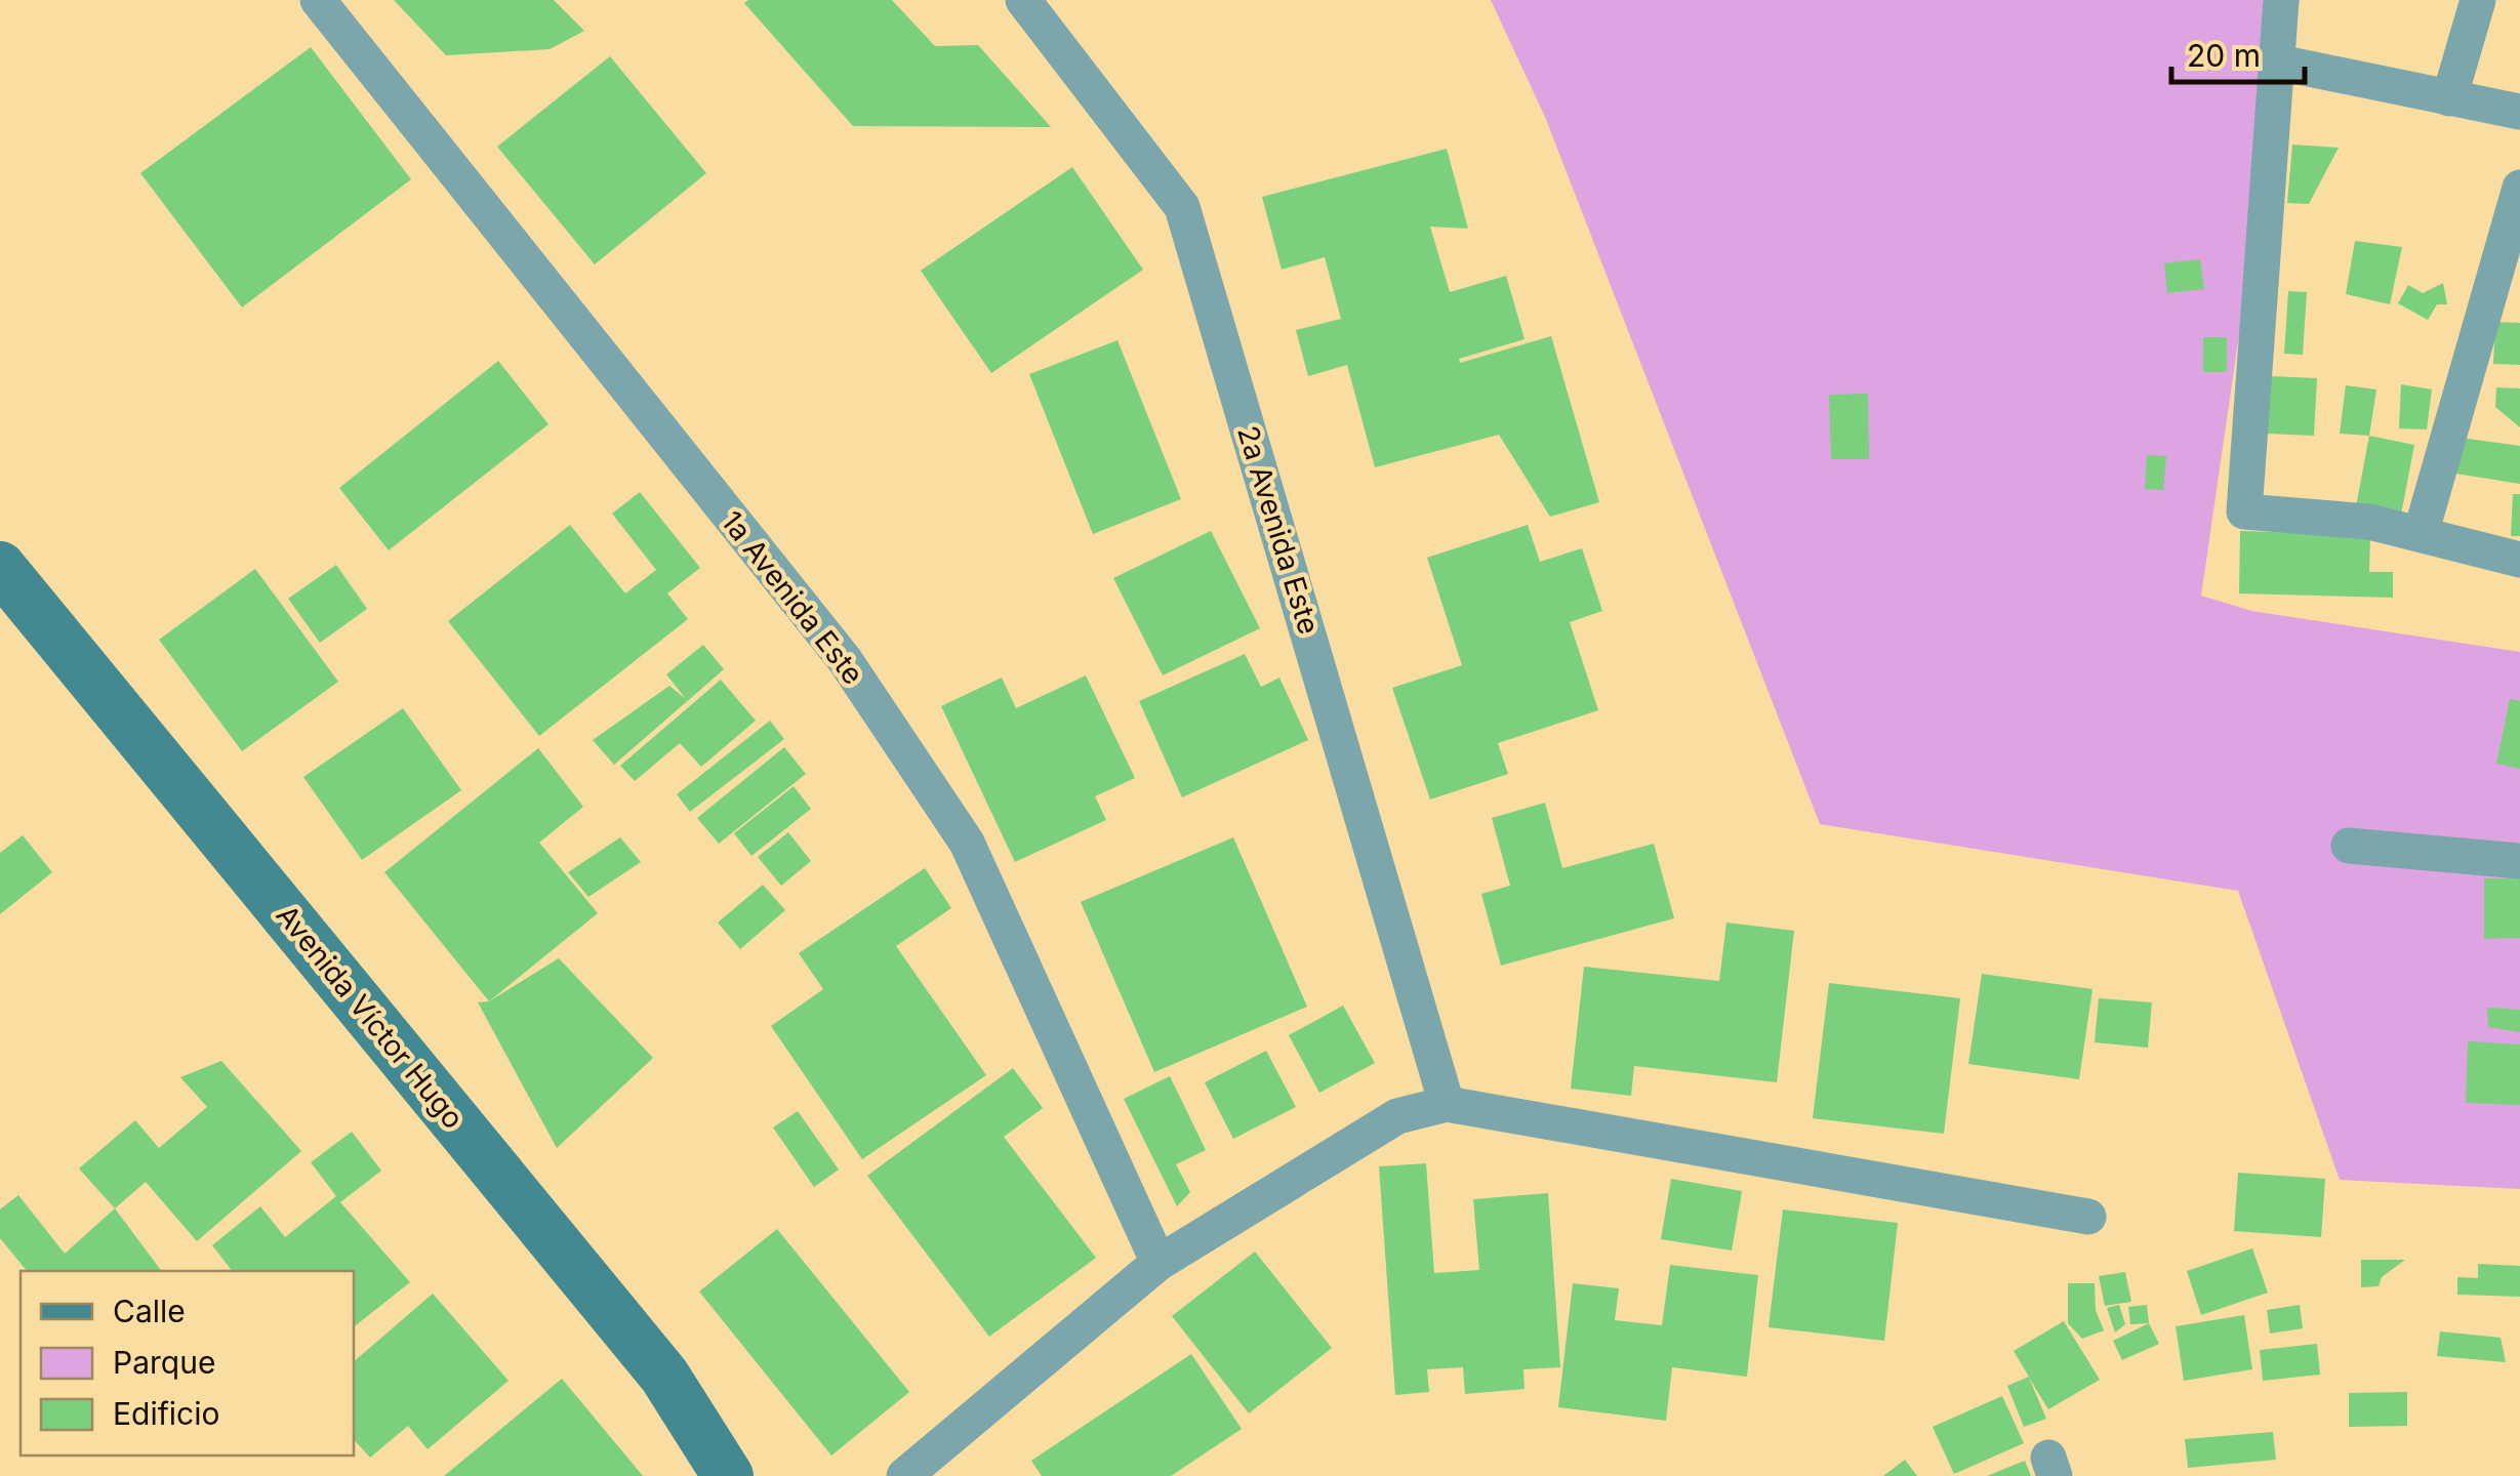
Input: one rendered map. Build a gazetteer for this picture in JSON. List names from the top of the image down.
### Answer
{
  "streets": {
    "street": ["2a Avenida Este", "1a Avenida Este", "Avenida Víctor Hugo"]
  },
  "legend": ["Calle", "Parque", "Edificio"],
  "scale_bar": "20 m"
}
